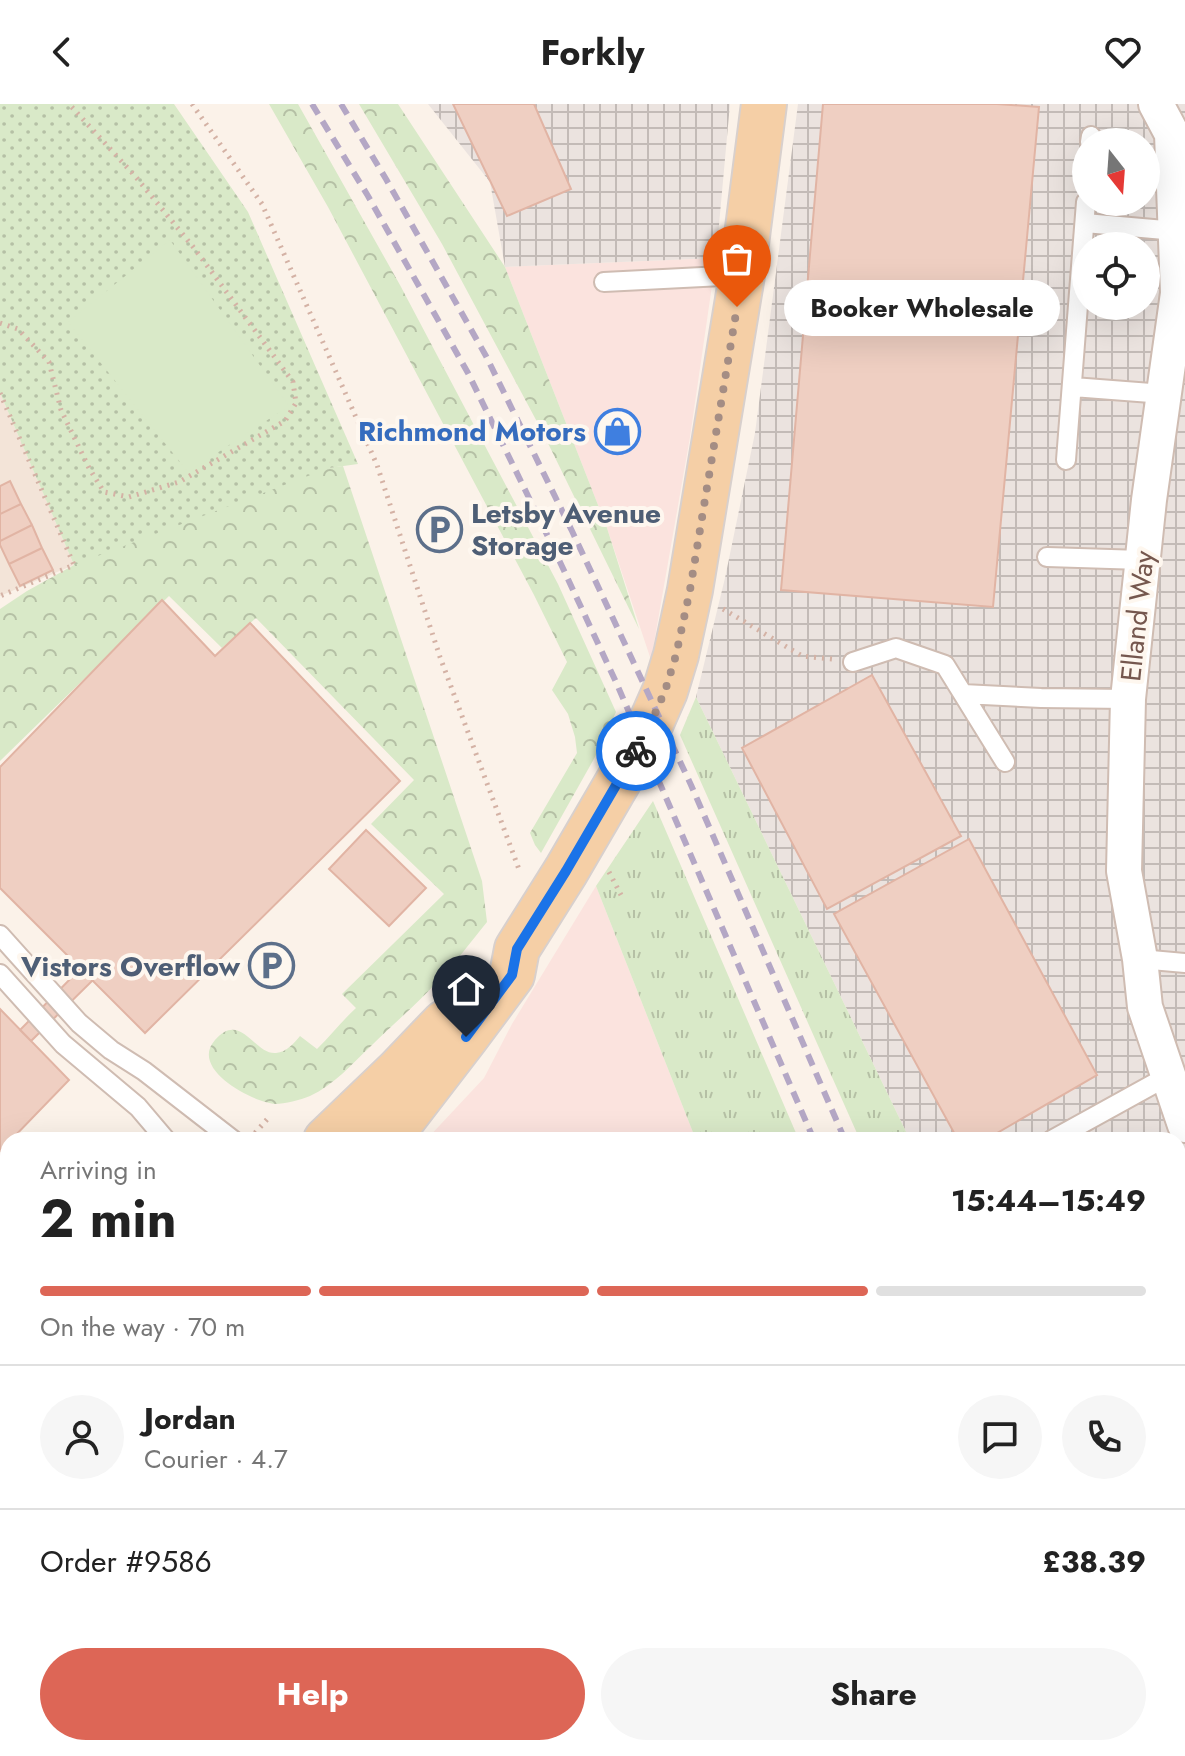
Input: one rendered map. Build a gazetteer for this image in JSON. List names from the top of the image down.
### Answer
{
  "streets": {
    "street": ["Elland Way"]
  },
  "places": {
    "other": ["Booker Wholesale"],
    "shop": ["Richmond Motors"],
    "parking": ["Letsby Avenue Storage", "Vistors Overflow"]
  },
  "north": "bottom",
  "page": {
    "header": "Forkly",
    "bubble": "Booker Wholesale",
    "heading": ["2 min", "Arriving in", "15:44–15:49"],
    "panel": [
      "Jordan",
      "Courier · 4.7",
      "Order #9586",
      "£38.39"
    ],
    "bar": "On the way · 70 m",
    "buttons": ["Help", "Share"]
  }
}
